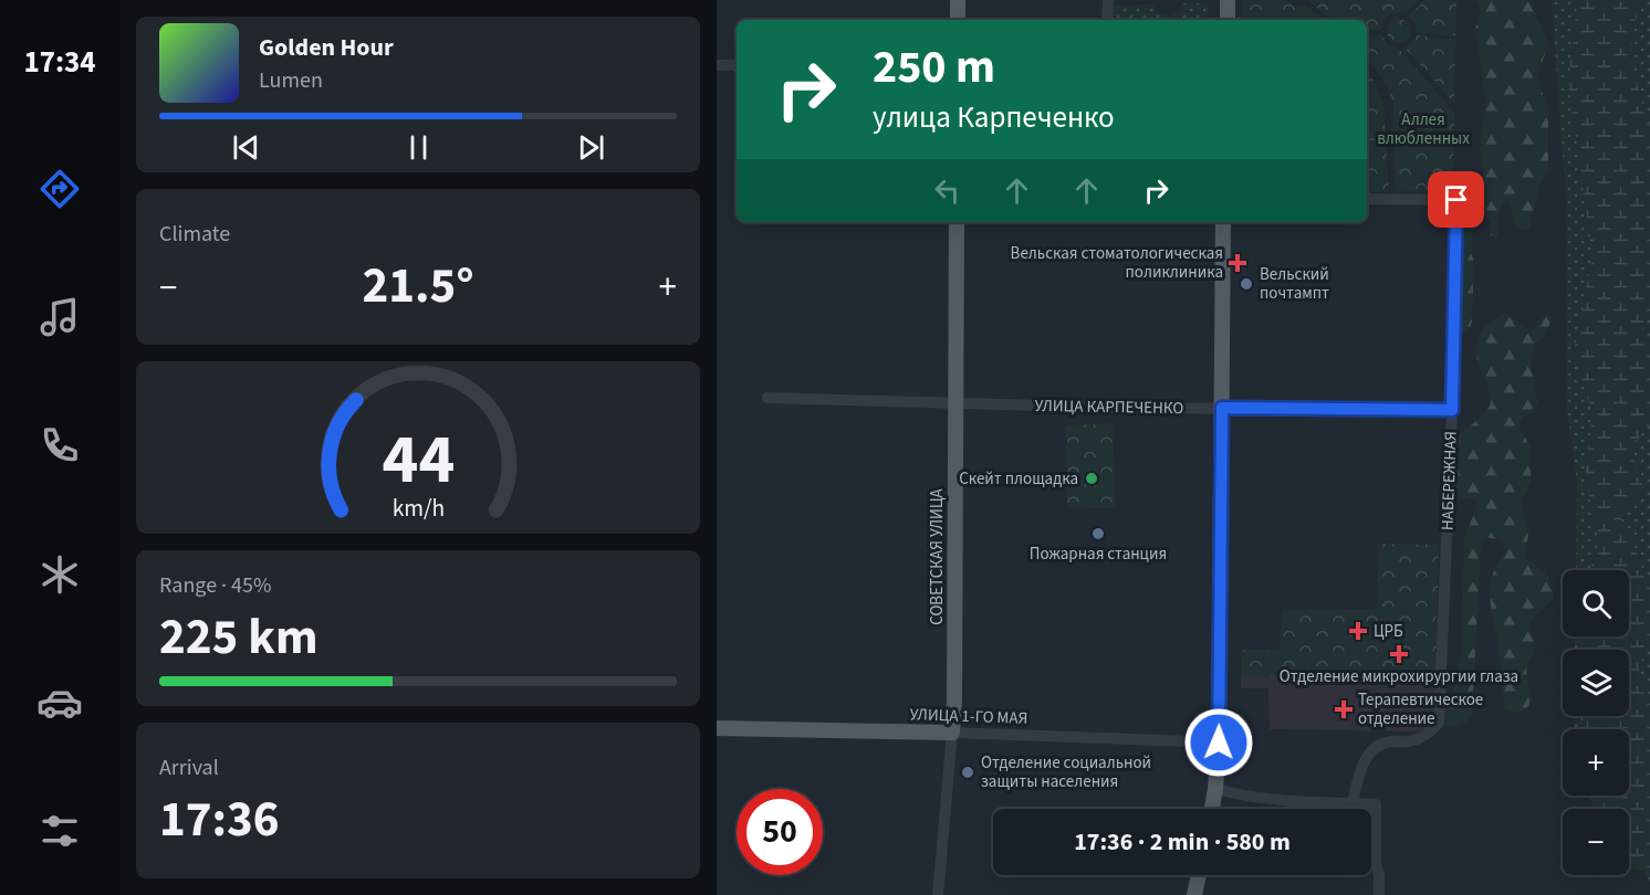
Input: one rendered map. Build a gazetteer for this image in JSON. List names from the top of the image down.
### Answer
{
  "streets": {
    "main road": ["СОВЕТСКАЯ УЛИЦА", "УЛИЦА 1-ГО МАЯ"],
    "street": ["УЛИЦА КАРПЕЧЕНКО", "НАБЕРЕЖНАЯ"]
  },
  "crossings": [
    ["УЛИЦА КАРПЕЧЕНКО", "НАБЕРЕЖНАЯ"],
    ["УЛИЦА КАРПЕЧЕНКО", "СОВЕТСКАЯ УЛИЦА"],
    ["СОВЕТСКАЯ УЛИЦА", "УЛИЦА 1-ГО МАЯ"]
  ],
  "parks": ["Аллея влюбленных"],
  "places": {
    "health": [
      "Вельская стоматологическая поликлиника",
      "ЦРБ",
      "Отделение микрохирургии глаза",
      "Терапевтическое отделение"
    ],
    "other": [
      "Вельский почтампт",
      "Скейт площадка",
      "Пожарная станция",
      "Отделение социальной защиты населения"
    ]
  },
  "page": {
    "tabs": "17:34",
    "turn": ["250 m", "улица Карпеченко"],
    "song": ["Golden Hour", "Lumen"],
    "tile": [
      "Climate",
      ["Range · 45%", "225 km"],
      ["Arrival", "17:36"]
    ],
    "heat": ["−", "21.5°", "+"],
    "map_buttons": ["+", "−"],
    "limit": "50",
    "trip": "17:36 · 2 min · 580 m",
    "gauge": ["44", "km/h"]
  }
}
